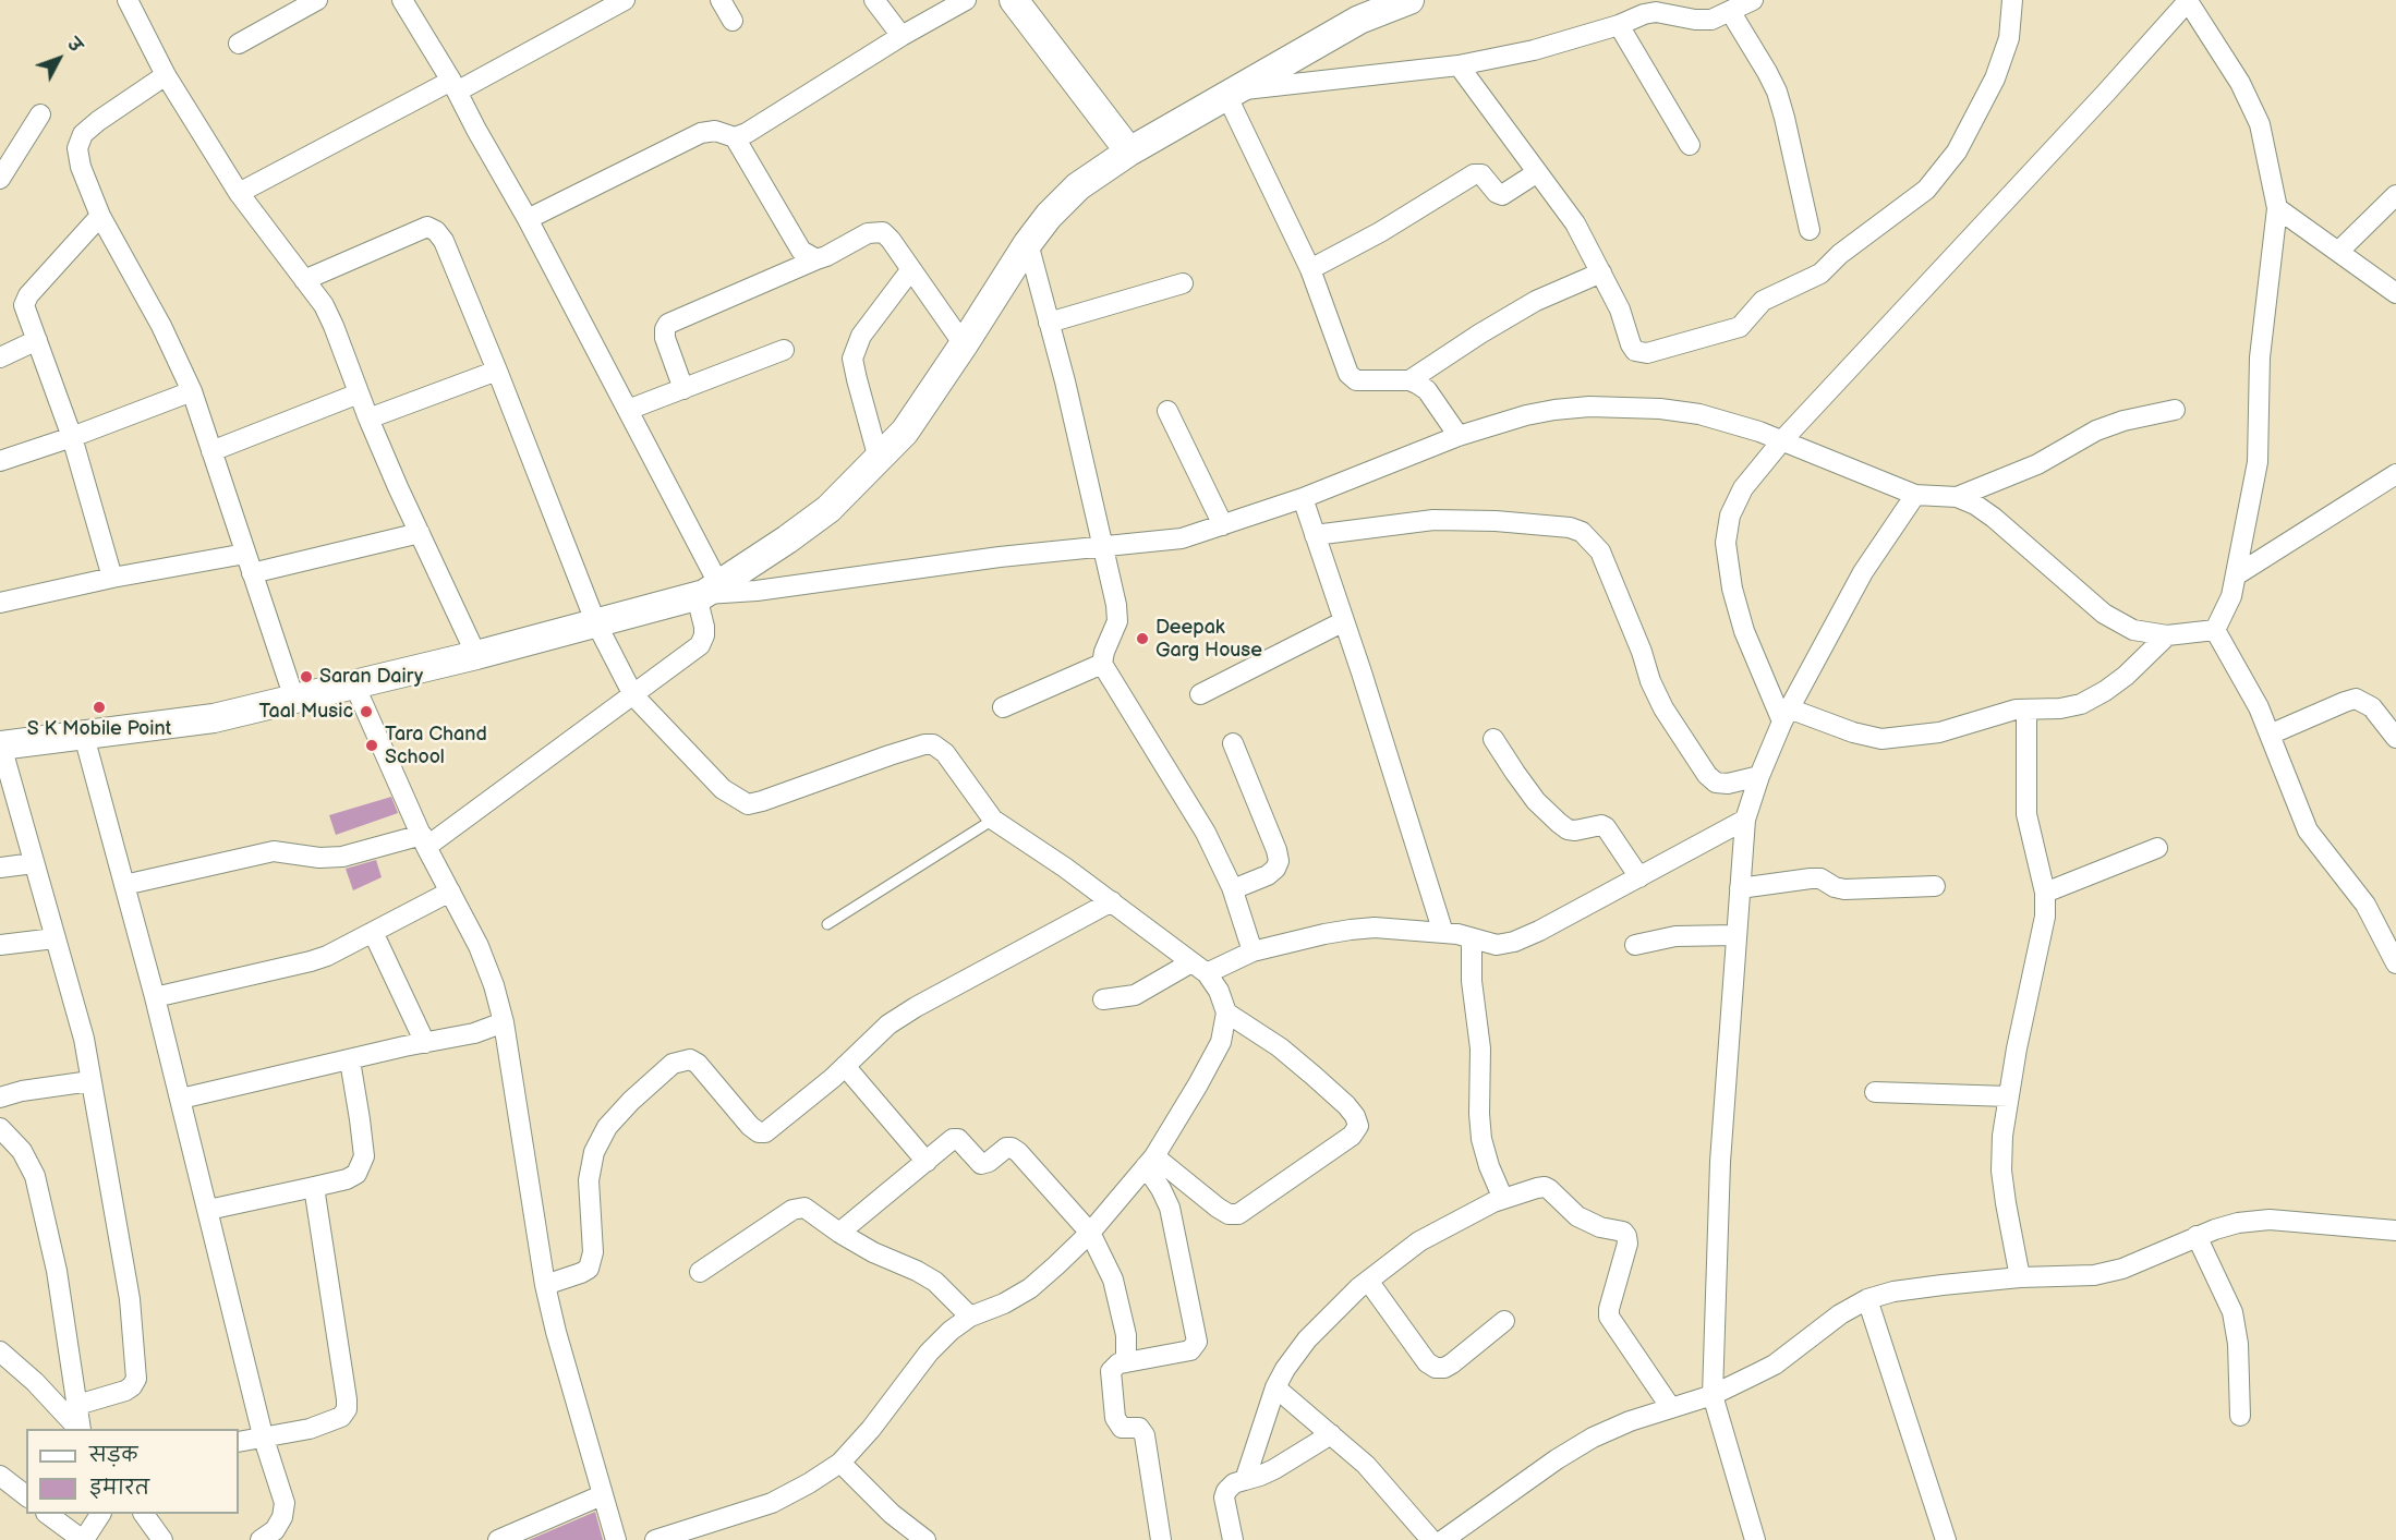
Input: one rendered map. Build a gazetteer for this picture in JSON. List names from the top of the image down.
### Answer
{
  "places": [
    "Deepak Garg House",
    "Saran Dairy",
    "S K Mobile Point",
    "Taal Music",
    "Tara Chand School"
  ],
  "legend": ["सड़क", "इमारत"],
  "north": "top right"
}
